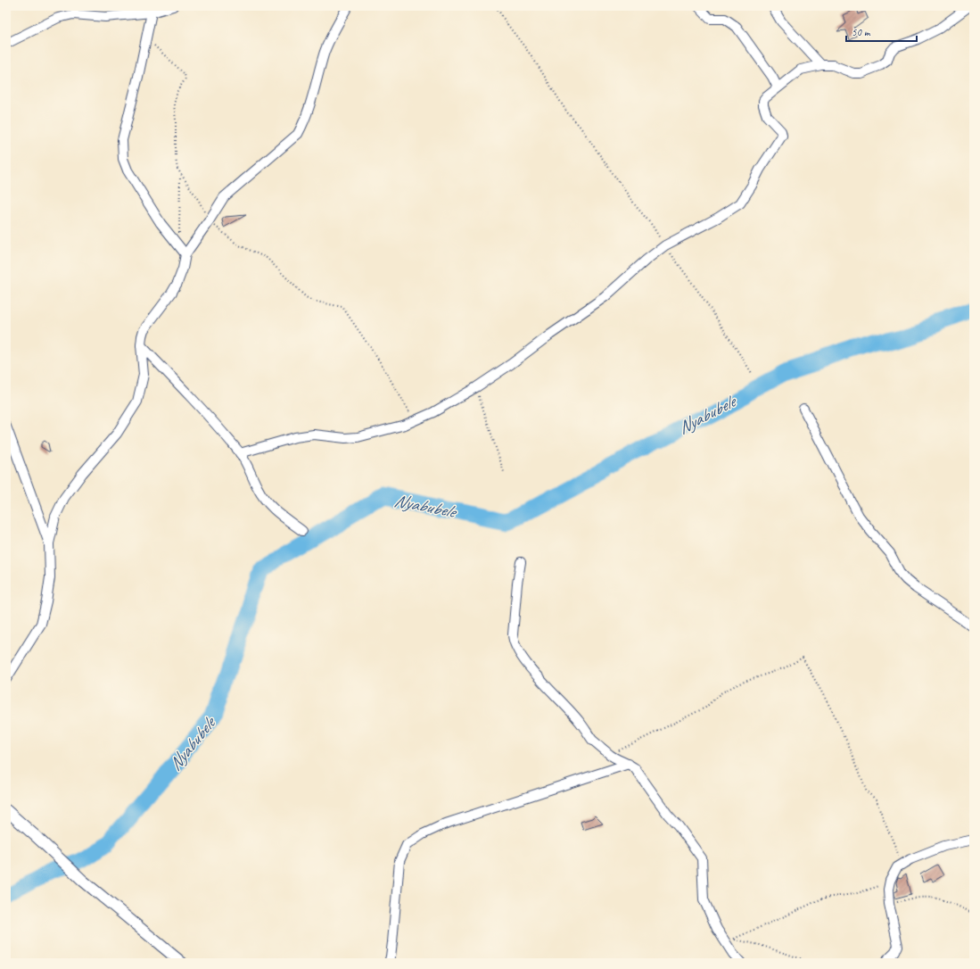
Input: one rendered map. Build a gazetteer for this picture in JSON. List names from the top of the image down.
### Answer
{
  "water": ["Nyabubele"],
  "scale_bar": "50 m"
}
